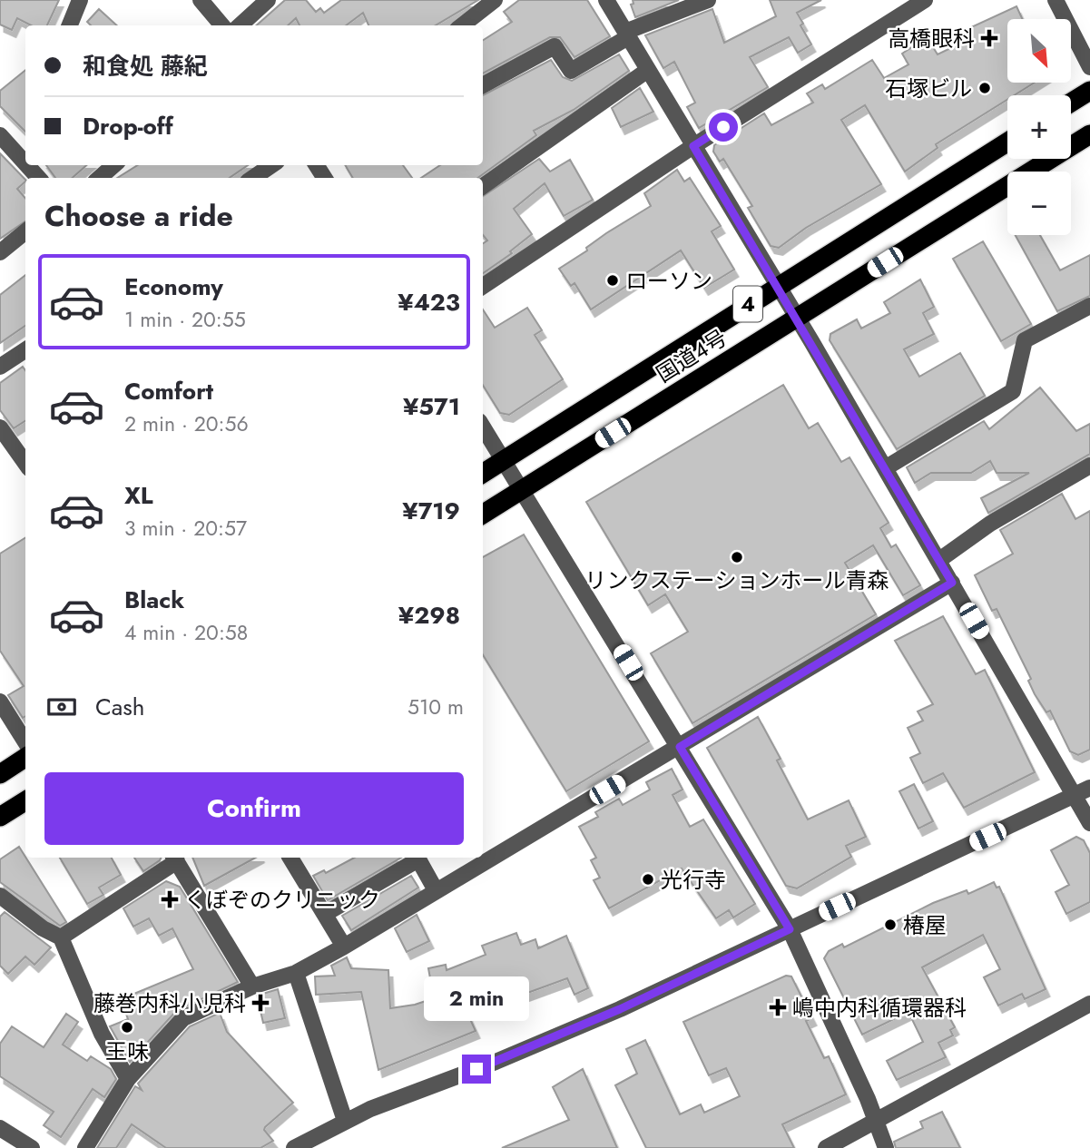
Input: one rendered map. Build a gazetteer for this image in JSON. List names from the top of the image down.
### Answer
{
  "streets": {
    "highway": ["4", "国道4号"]
  },
  "places": {
    "health": [
      "高橋眼科",
      "くぼぞのクリニック",
      "藤巻内科小児科",
      "嶋中内科循環器科"
    ],
    "other": [
      "石塚ビル",
      "ローソン",
      "リンクステーションホール青森",
      "光行寺",
      "椿屋",
      "王味"
    ]
  },
  "north": "bottom right",
  "page": {
    "map_buttons": ["+", "−"],
    "banner": ["和食処 藤紀", "Drop-off"],
    "heading": "Choose a ride",
    "list": [
      {
        "name": "Economy",
        "note": "1 min · 20:55",
        "value": "¥423"
      },
      {
        "name": "Comfort",
        "note": "2 min · 20:56",
        "value": "¥571"
      },
      {
        "name": "XL",
        "note": "3 min · 20:57",
        "value": "¥719"
      },
      {
        "name": "Black",
        "note": "4 min · 20:58",
        "value": "¥298"
      }
    ],
    "pay": ["Cash", "510 m"],
    "buttons": "Confirm",
    "bubble": "2 min"
  }
}
